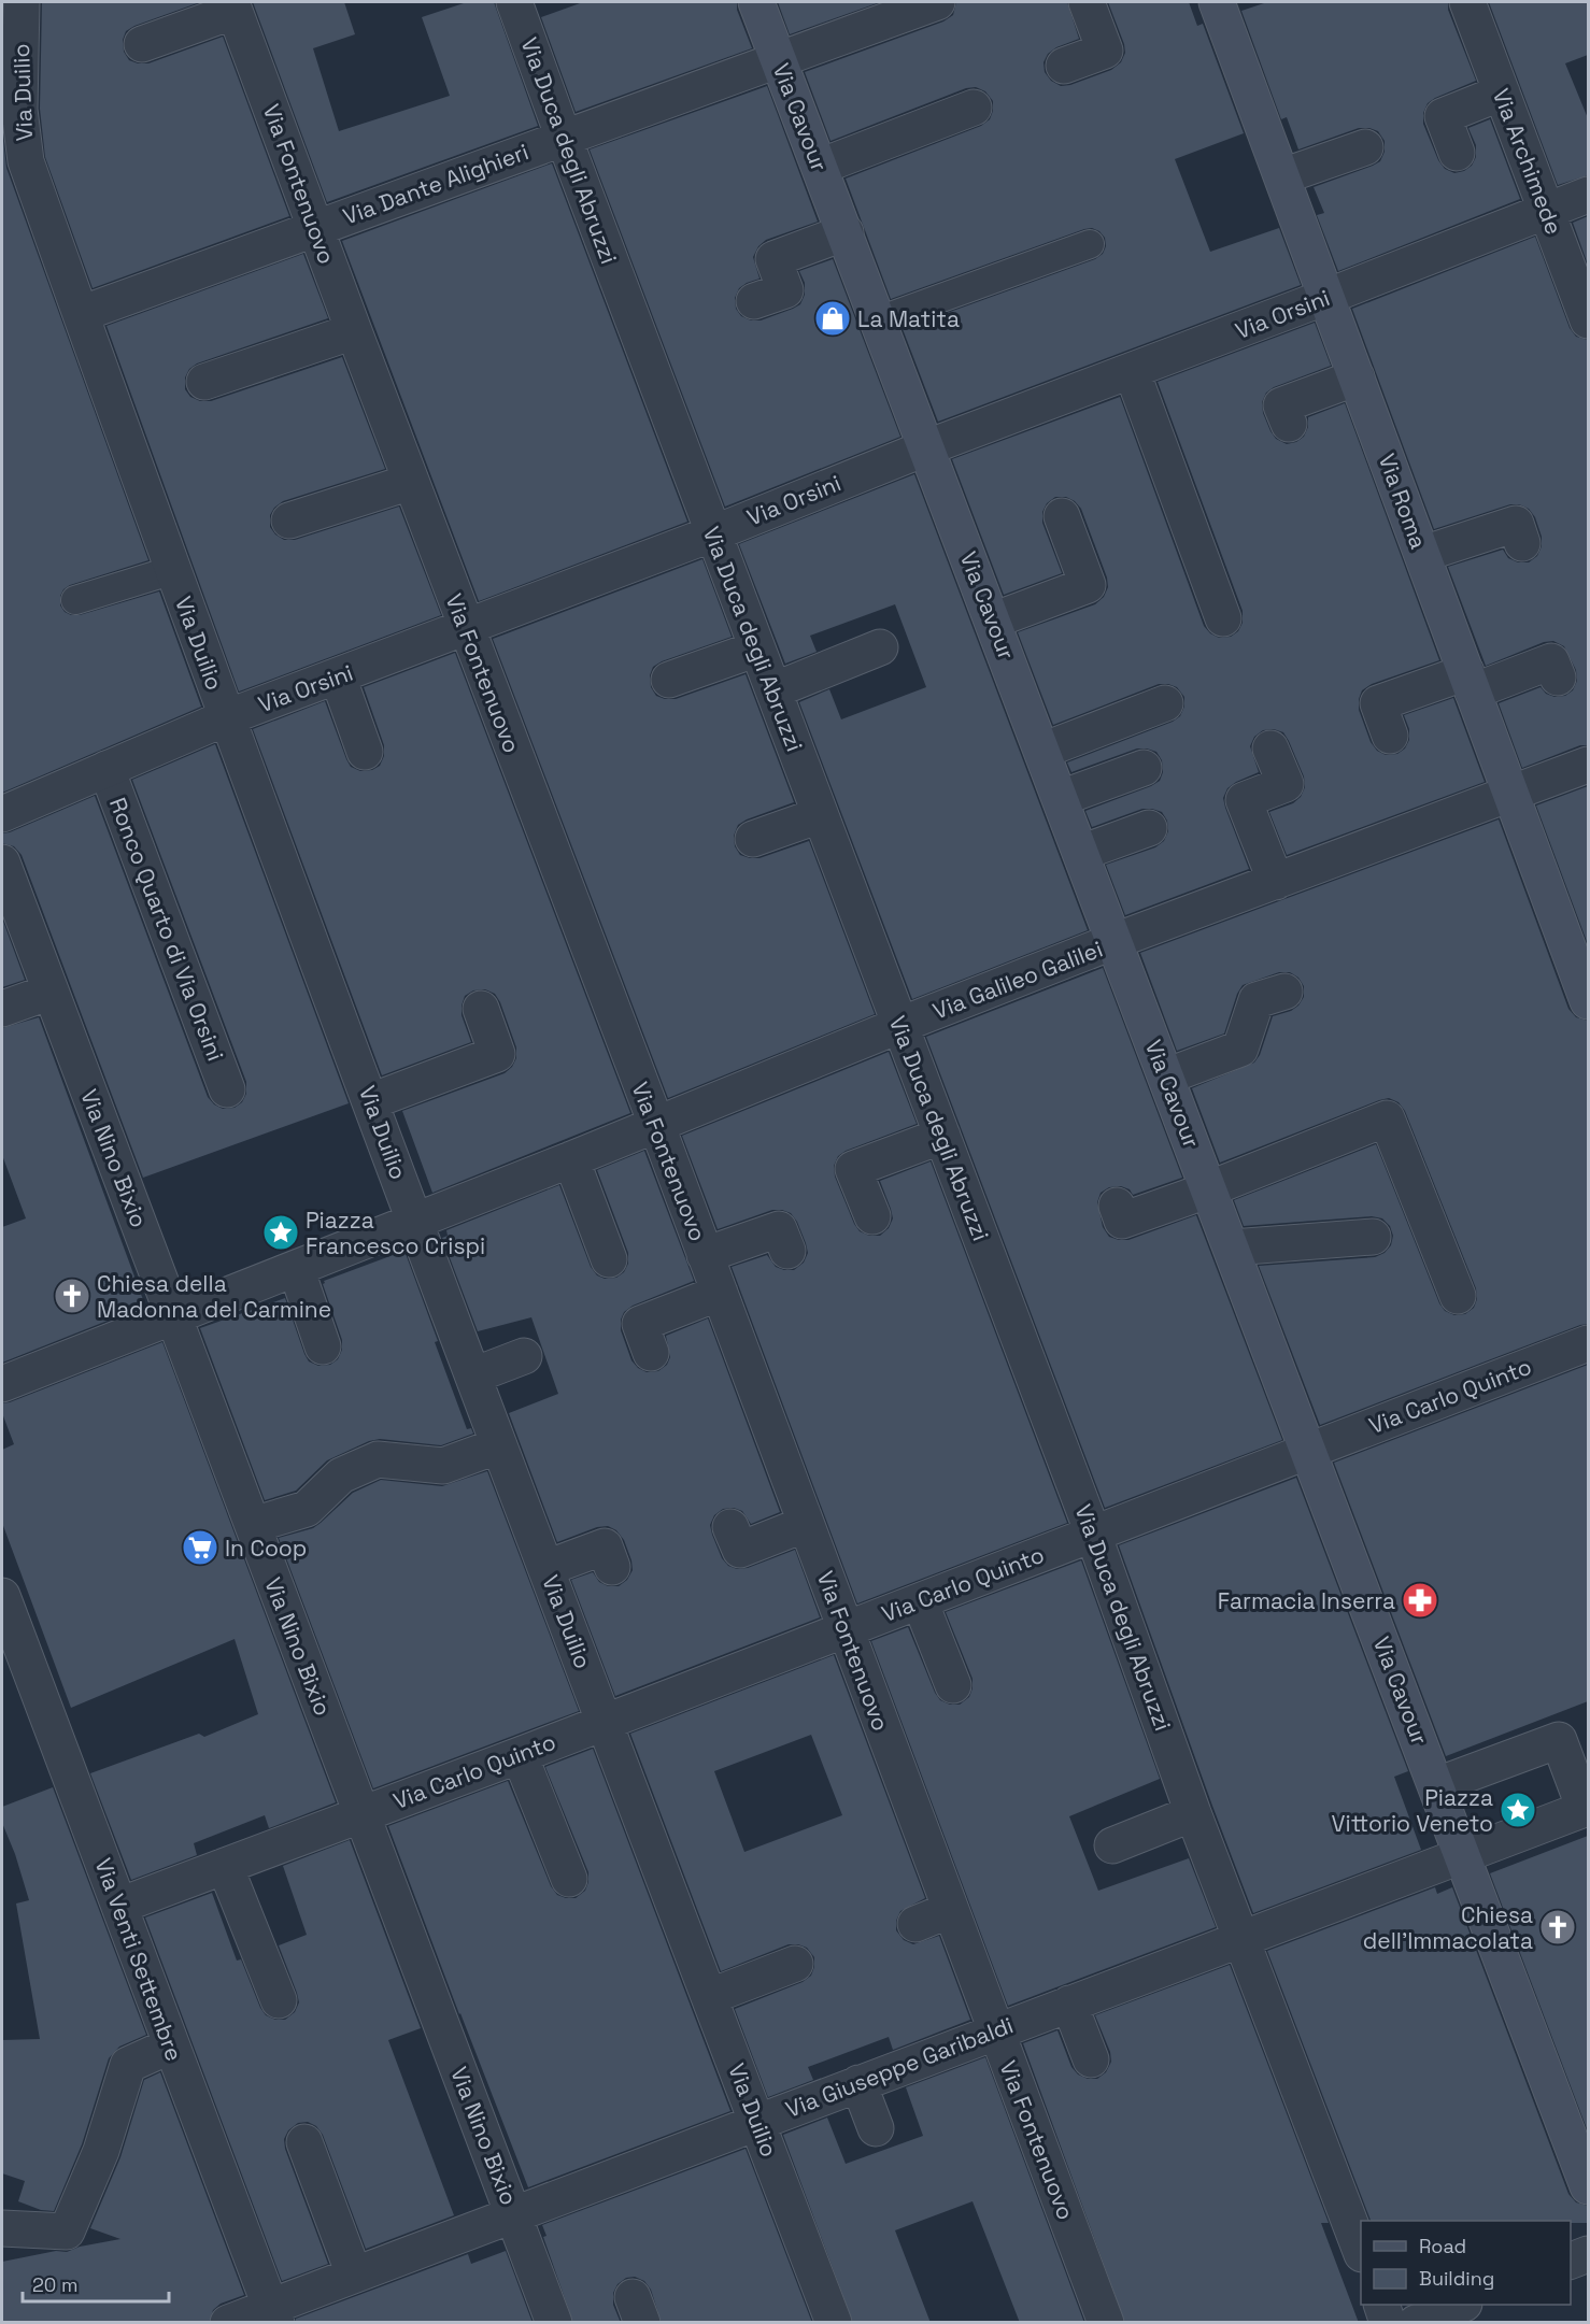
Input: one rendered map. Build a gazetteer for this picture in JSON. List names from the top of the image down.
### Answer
{
  "streets": {
    "main road": ["Via Cavour", "Via Roma"],
    "street": [
      "Via Duilio",
      "Via Duca degli Abruzzi",
      "Via Archimede",
      "Via Fontenuovo",
      "Via Dante Alighieri",
      "Via Orsini",
      "Ronco Quarto di Via Orsini",
      "Via Galileo Galilei",
      "Via Nino Bixio",
      "Via Carlo Quinto",
      "Via Venti Settembre",
      "Via Giuseppe Garibaldi"
    ]
  },
  "crossings": [
    ["Via Duilio", "Via Dante Alighieri"],
    ["Via Duilio", "Via Orsini"],
    ["Via Duilio", "Via Galileo Galilei"],
    ["Via Duilio", "Via Carlo Quinto"],
    ["Via Duilio", "Via Giuseppe Garibaldi"],
    ["Via Cavour", "Via Dante Alighieri"],
    ["Via Cavour", "Via Orsini"],
    ["Via Cavour", "Via Galileo Galilei"],
    ["Via Cavour", "Via Carlo Quinto"],
    ["Via Cavour", "Via Giuseppe Garibaldi"],
    ["Via Duca degli Abruzzi", "Via Dante Alighieri"],
    ["Via Duca degli Abruzzi", "Via Orsini"],
    ["Via Duca degli Abruzzi", "Via Galileo Galilei"],
    ["Via Duca degli Abruzzi", "Via Carlo Quinto"],
    ["Via Duca degli Abruzzi", "Via Giuseppe Garibaldi"],
    ["Via Archimede", "Via Orsini"],
    ["Via Fontenuovo", "Via Dante Alighieri"],
    ["Via Fontenuovo", "Via Orsini"],
    ["Via Fontenuovo", "Via Galileo Galilei"],
    ["Via Fontenuovo", "Via Carlo Quinto"],
    ["Via Fontenuovo", "Via Giuseppe Garibaldi"],
    ["Via Orsini", "Via Roma"],
    ["Via Orsini", "Ronco Quarto di Via Orsini"],
    ["Via Roma", "Via Galileo Galilei"],
    ["Via Galileo Galilei", "Via Nino Bixio"],
    ["Via Nino Bixio", "Via Carlo Quinto"],
    ["Via Nino Bixio", "Via Giuseppe Garibaldi"],
    ["Via Carlo Quinto", "Via Venti Settembre"],
    ["Via Venti Settembre", "Via Giuseppe Garibaldi"]
  ],
  "places": {
    "shop": ["La Matita"],
    "place": ["Piazza Francesco Crispi", "Piazza Vittorio Veneto"],
    "church": ["Chiesa della Madonna del Carmine", "Chiesa dell'Immacolata"],
    "supermarket": ["In Coop"],
    "pharmacy": ["Farmacia Inserra"]
  },
  "legend": ["Road", "Building"],
  "scale_bar": "20 m"
}
